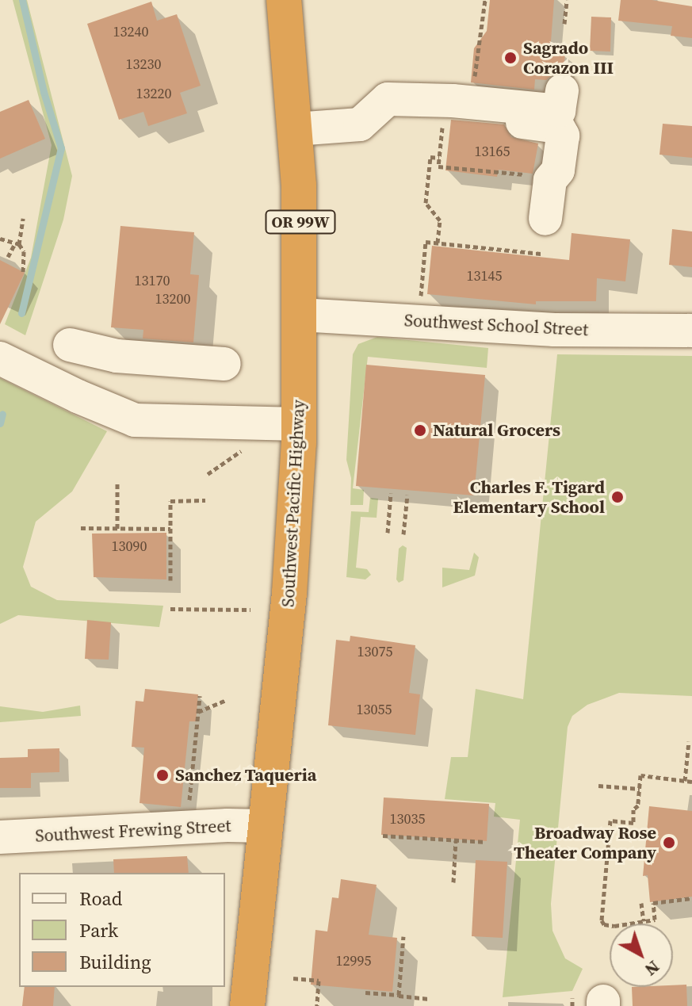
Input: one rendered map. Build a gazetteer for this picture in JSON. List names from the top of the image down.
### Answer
{
  "streets": {
    "highway": ["OR 99W", "Southwest Pacific Highway"],
    "street": ["Southwest School Street", "Southwest Frewing Street"]
  },
  "crossings": [
    ["Southwest School Street", "Southwest Pacific Highway"],
    ["Southwest Pacific Highway", "Southwest Frewing Street"]
  ],
  "places": [
    "Sagrado Corazon III",
    "Natural Grocers",
    "Charles F. Tigard Elementary School",
    "Sanchez Taqueria",
    "Broadway Rose Theater Company"
  ],
  "house_numbers": [
    "13240",
    "13230",
    "13220",
    "13165",
    "13145",
    "13170",
    "13200",
    "13090",
    "13075",
    "13055",
    "13035",
    "12995"
  ],
  "legend": ["Road", "Park", "Building"],
  "north": "bottom right"
}
